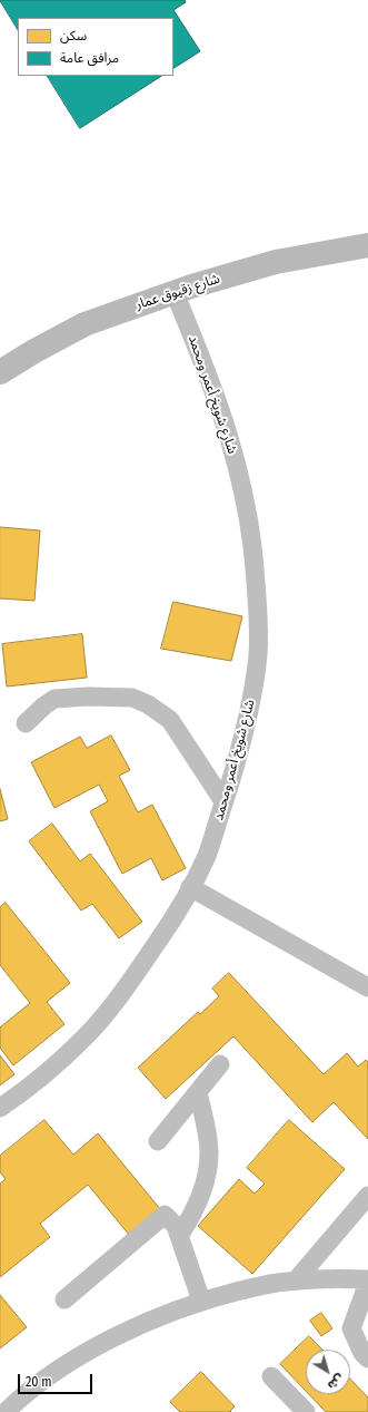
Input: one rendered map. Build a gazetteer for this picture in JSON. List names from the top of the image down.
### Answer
{
  "streets": {
    "main road": ["شارع زقيوق عمار"],
    "street": ["شارع شويخ أعمر ومحمد"]
  },
  "crossings": [
    ["شارع زقيوق عمار", "شارع شويخ أعمر ومحمد"]
  ],
  "legend": ["سكن", "مرافق عامة"],
  "scale_bar": "20 m",
  "north": "bottom right"
}
